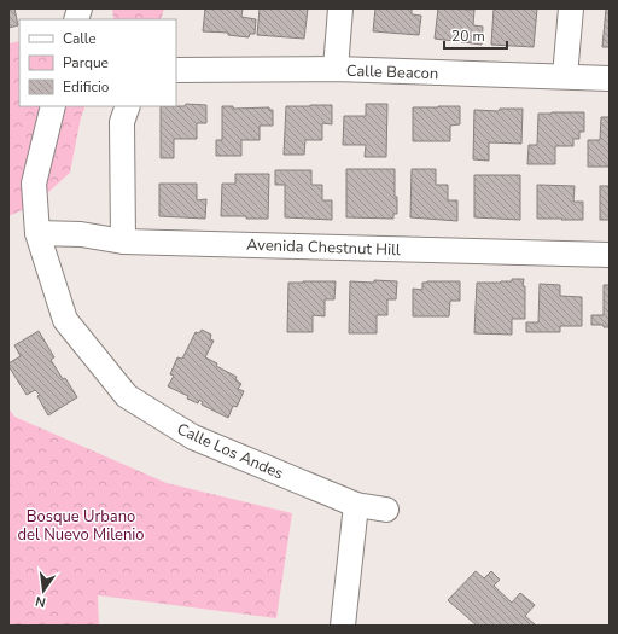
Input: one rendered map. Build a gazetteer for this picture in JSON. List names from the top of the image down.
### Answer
{
  "streets": {
    "street": ["Calle Beacon", "Avenida Chestnut Hill", "Calle Los Andes"]
  },
  "crossings": [
    ["Avenida Chestnut Hill", "Calle Los Andes"]
  ],
  "parks": ["Bosque Urbano del Nuevo Milenio"],
  "legend": ["Calle", "Parque", "Edificio"],
  "scale_bar": "20 m",
  "north": "bottom"
}
